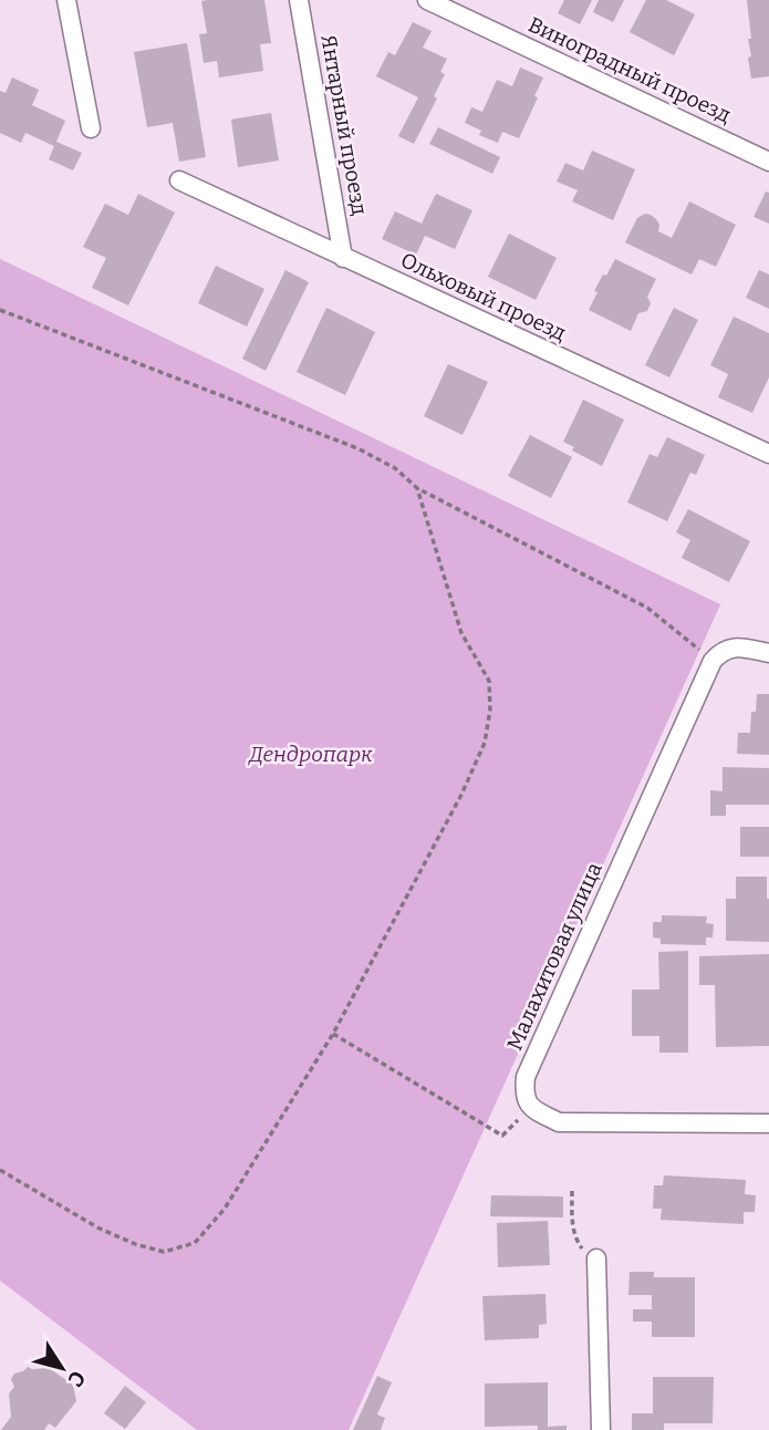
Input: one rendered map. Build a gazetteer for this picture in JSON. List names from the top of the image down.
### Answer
{
  "streets": {
    "street": [
      "Виноградный проезд",
      "Янтарный проезд",
      "Ольховый проезд",
      "Малахитовая улица"
    ]
  },
  "crossings": [
    ["Янтарный проезд", "Ольховый проезд"]
  ],
  "parks": ["Дендропарк"],
  "north": "bottom right"
}
